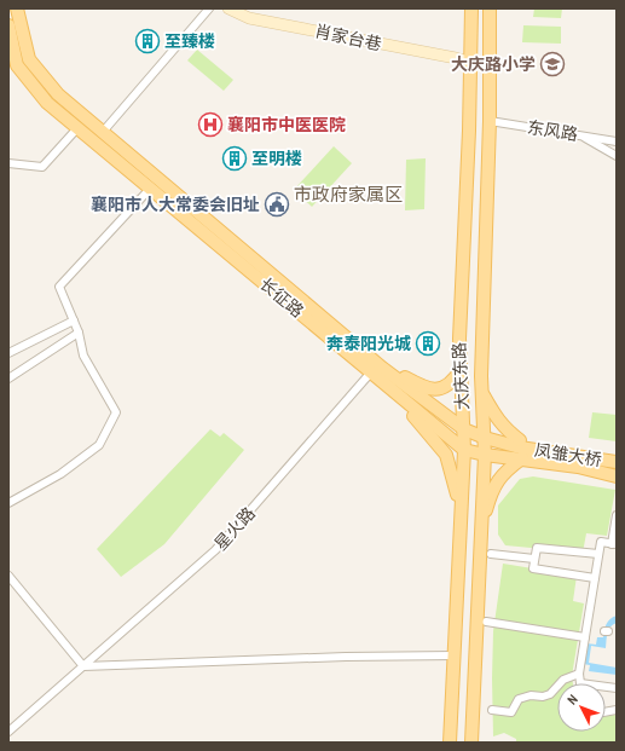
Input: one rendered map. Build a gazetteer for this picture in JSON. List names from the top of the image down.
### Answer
{
  "streets": {
    "main road": ["长征路", "大庆东路", "凤雏大桥"],
    "street": ["肖家台巷", "东风路", "星火路"]
  },
  "crossings": [
    ["肖家台巷", "大庆东路"],
    ["东风路", "大庆东路"],
    ["长征路", "大庆东路"],
    ["长征路", "凤雏大桥"]
  ],
  "districts": ["市政府家属区"],
  "places": {
    "building": ["至臻楼", "至明楼", "奔泰阳光城"],
    "school or university": ["大庆路小学"],
    "hospital": ["襄阳市中医医院"],
    "public building": ["襄阳市人大常委会旧址"]
  },
  "north": "top left"
}
